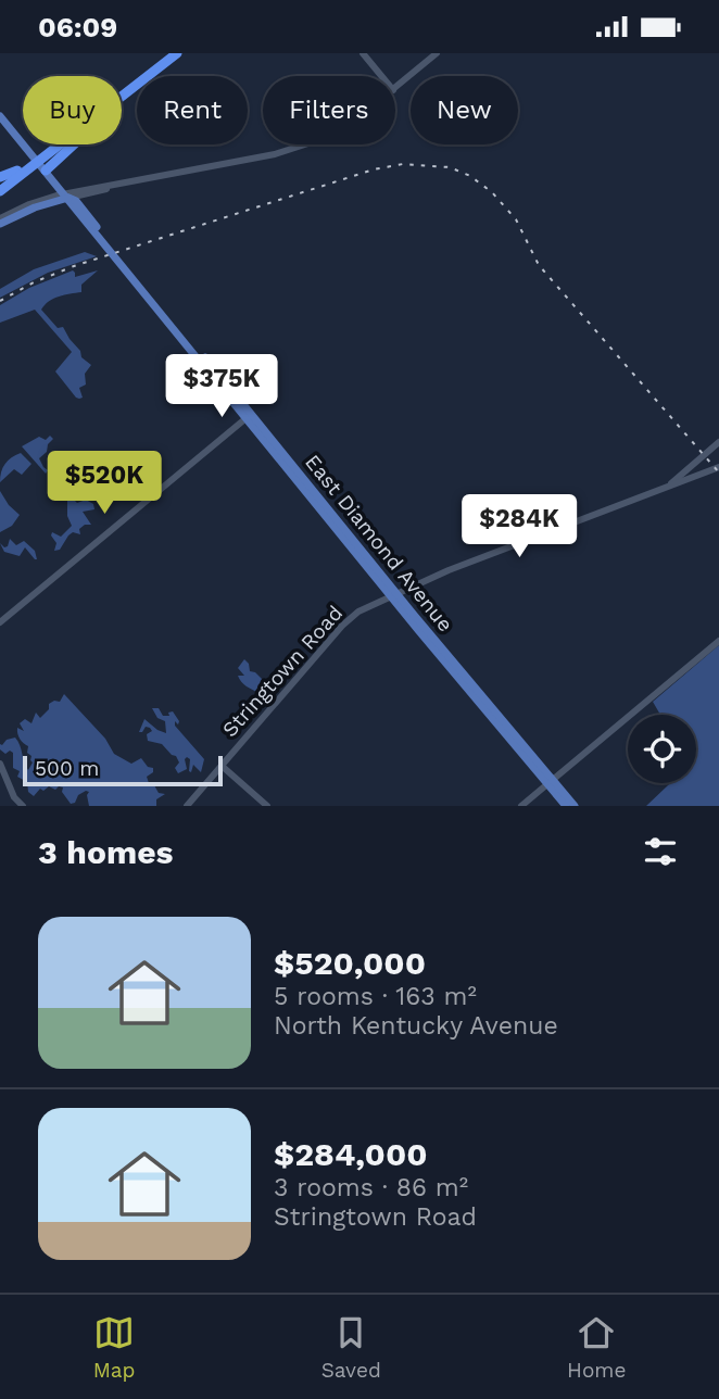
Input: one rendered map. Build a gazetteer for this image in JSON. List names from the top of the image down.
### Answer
{
  "streets": {
    "main road": ["East Diamond Avenue"],
    "street": ["Stringtown Road"]
  },
  "crossings": [
    ["East Diamond Avenue", "Stringtown Road"]
  ],
  "scale_bar": "500 m",
  "page": {
    "status": "06:09",
    "chip": [
      "Buy",
      "Rent",
      "Filters",
      "New"
    ],
    "price": ["$375K", "$520K", "$284K"],
    "scale": "500 m",
    "heading": "3 homes",
    "list": [
      {
        "name": "$520,000",
        "note": "5 rooms · 163 m² · North Kentucky Avenue"
      },
      {
        "name": "$284,000",
        "note": "3 rooms · 86 m² · Stringtown Road"
      }
    ],
    "tabs": ["Map", "Saved", "Home"]
  }
}
